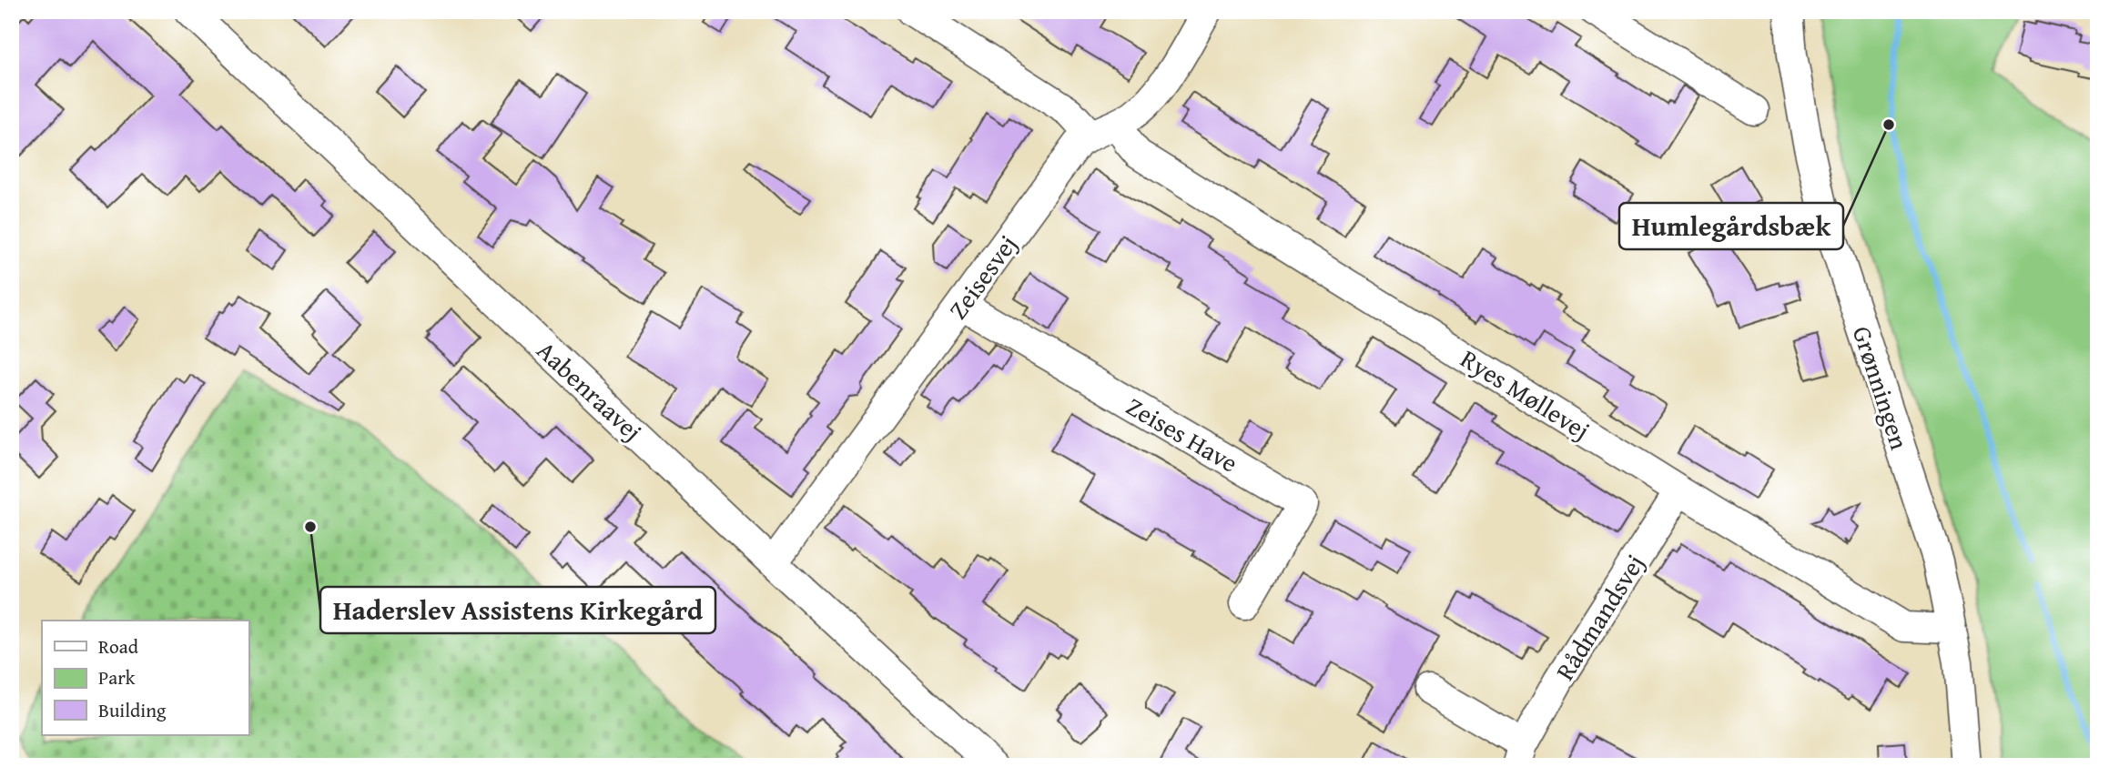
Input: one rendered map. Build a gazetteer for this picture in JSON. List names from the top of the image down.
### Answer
{
  "streets": {
    "street": [
      "Zeisesvej",
      "Grønningen",
      "Aabenraavej",
      "Ryes Møllevej",
      "Zeises Have",
      "Rådmandsvej"
    ]
  },
  "crossings": [
    ["Zeisesvej", "Aabenraavej"],
    ["Zeisesvej", "Zeises Have"],
    ["Grønningen", "Ryes Møllevej"],
    ["Ryes Møllevej", "Rådmandsvej"]
  ],
  "places": ["Humlegårdsbæk", "Haderslev Assistens Kirkegård"],
  "legend": ["Road", "Park", "Building"]
}
